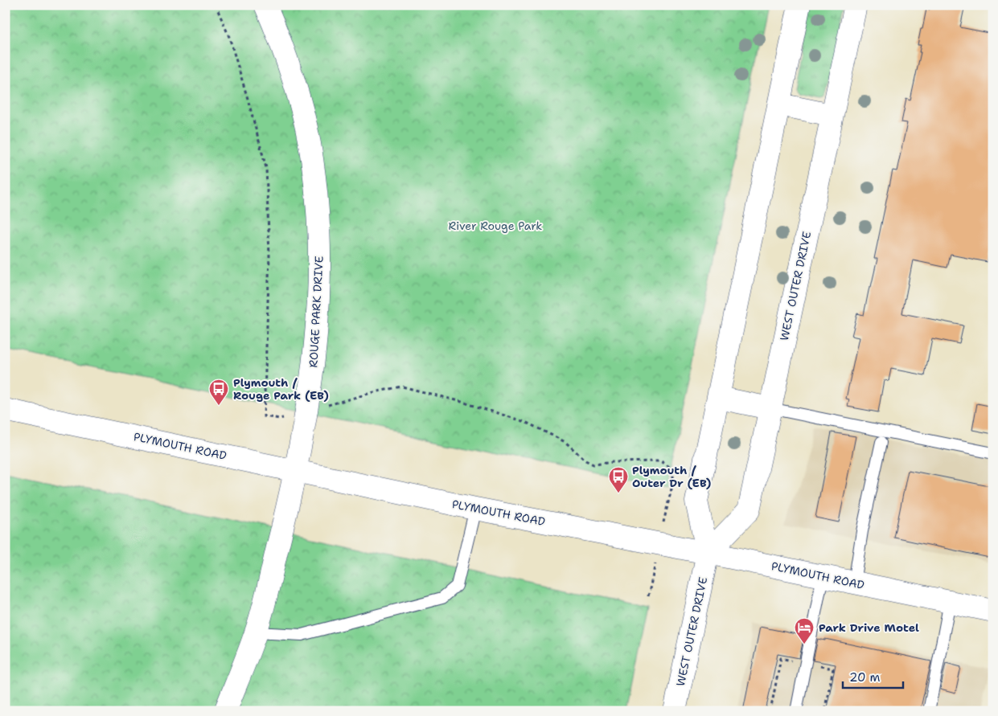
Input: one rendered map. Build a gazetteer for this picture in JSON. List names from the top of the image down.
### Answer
{
  "streets": {
    "main road": ["WEST OUTER DRIVE", "ROUGE PARK DRIVE", "PLYMOUTH ROAD"]
  },
  "crossings": [
    ["WEST OUTER DRIVE", "PLYMOUTH ROAD"],
    ["ROUGE PARK DRIVE", "PLYMOUTH ROAD"]
  ],
  "parks": ["River Rouge Park"],
  "places": {
    "bus stop": ["Plymouth / Rouge Park (EB)", "Plymouth / Outer Dr (EB)"],
    "hotel": ["Park Drive Motel"]
  },
  "scale_bar": "20 m"
}
